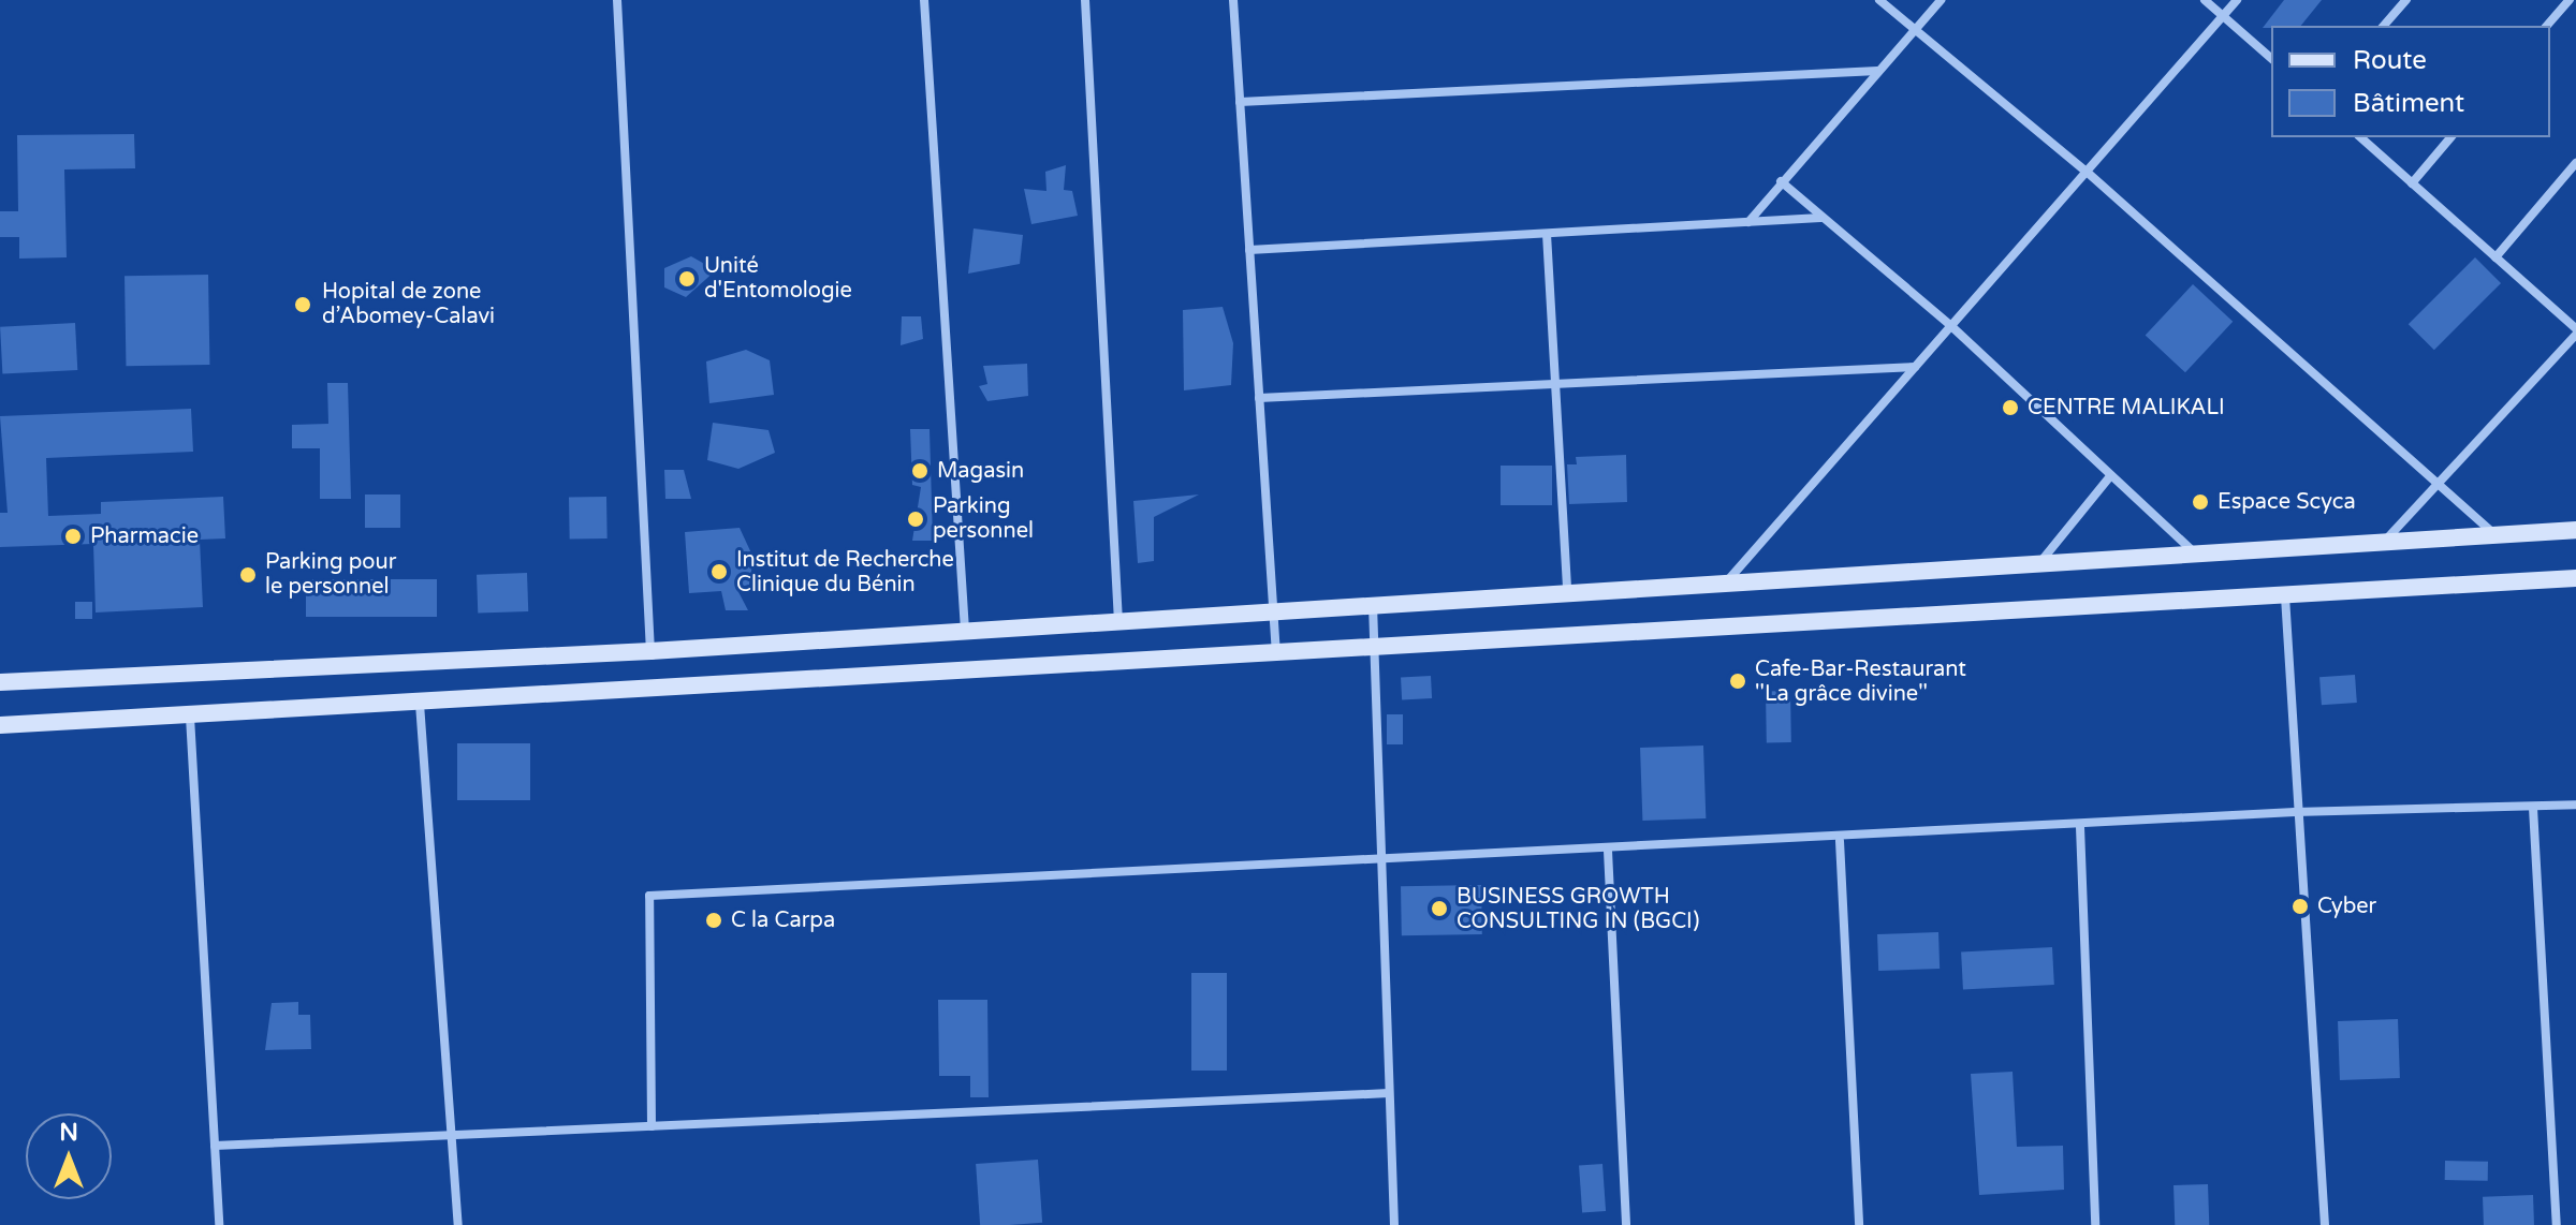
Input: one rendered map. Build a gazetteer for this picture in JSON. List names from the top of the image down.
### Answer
{
  "places": [
    "Unité d'Entomologie",
    "Hopital de zone d’Abomey-Calavi",
    "CENTRE MALIKALI",
    "Magasin",
    "Espace Scyca",
    "Parking personnel",
    "Pharmacie",
    "Institut de Recherche Clinique du Bénin",
    "Parking pour le personnel",
    "Cafe-Bar-Restaurant ''La grâce divine''",
    "Cyber",
    "BUSINESS GROWTH CONSULTING IN (BGCI)",
    "C la Carpa"
  ],
  "legend": ["Route", "Bâtiment"],
  "north": "top"
}
